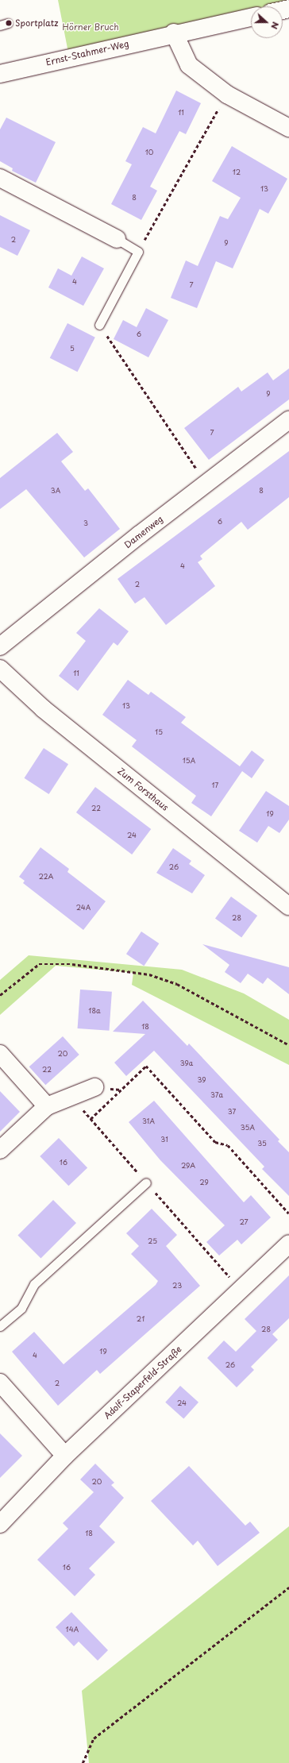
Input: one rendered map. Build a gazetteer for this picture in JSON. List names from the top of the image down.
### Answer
{
  "streets": {
    "street": [
      "Ernst-Stahmer-Weg",
      "Damenweg",
      "Zum Forsthaus",
      "Adolf-Staperfeld-Straße"
    ]
  },
  "parks": ["Hörner Bruch"],
  "places": ["Sportplatz"],
  "house_numbers": [
    "11",
    "10",
    "12",
    "13",
    "8",
    "2",
    "9",
    "4",
    "7",
    "6",
    "5",
    "9",
    "7",
    "3A",
    "8",
    "6",
    "3",
    "4",
    "2",
    "11",
    "13",
    "15",
    "15A",
    "17",
    "22",
    "19",
    "24",
    "26",
    "22A",
    "24A",
    "28",
    "18a",
    "18",
    "20",
    "39a",
    "22",
    "39",
    "37a",
    "37",
    "31A",
    "35A",
    "31",
    "35",
    "16",
    "29A",
    "29",
    "27",
    "25",
    "23",
    "21",
    "28",
    "19",
    "4",
    "26",
    "2",
    "24",
    "20",
    "18",
    "16",
    "14A"
  ],
  "north": "right"
}
